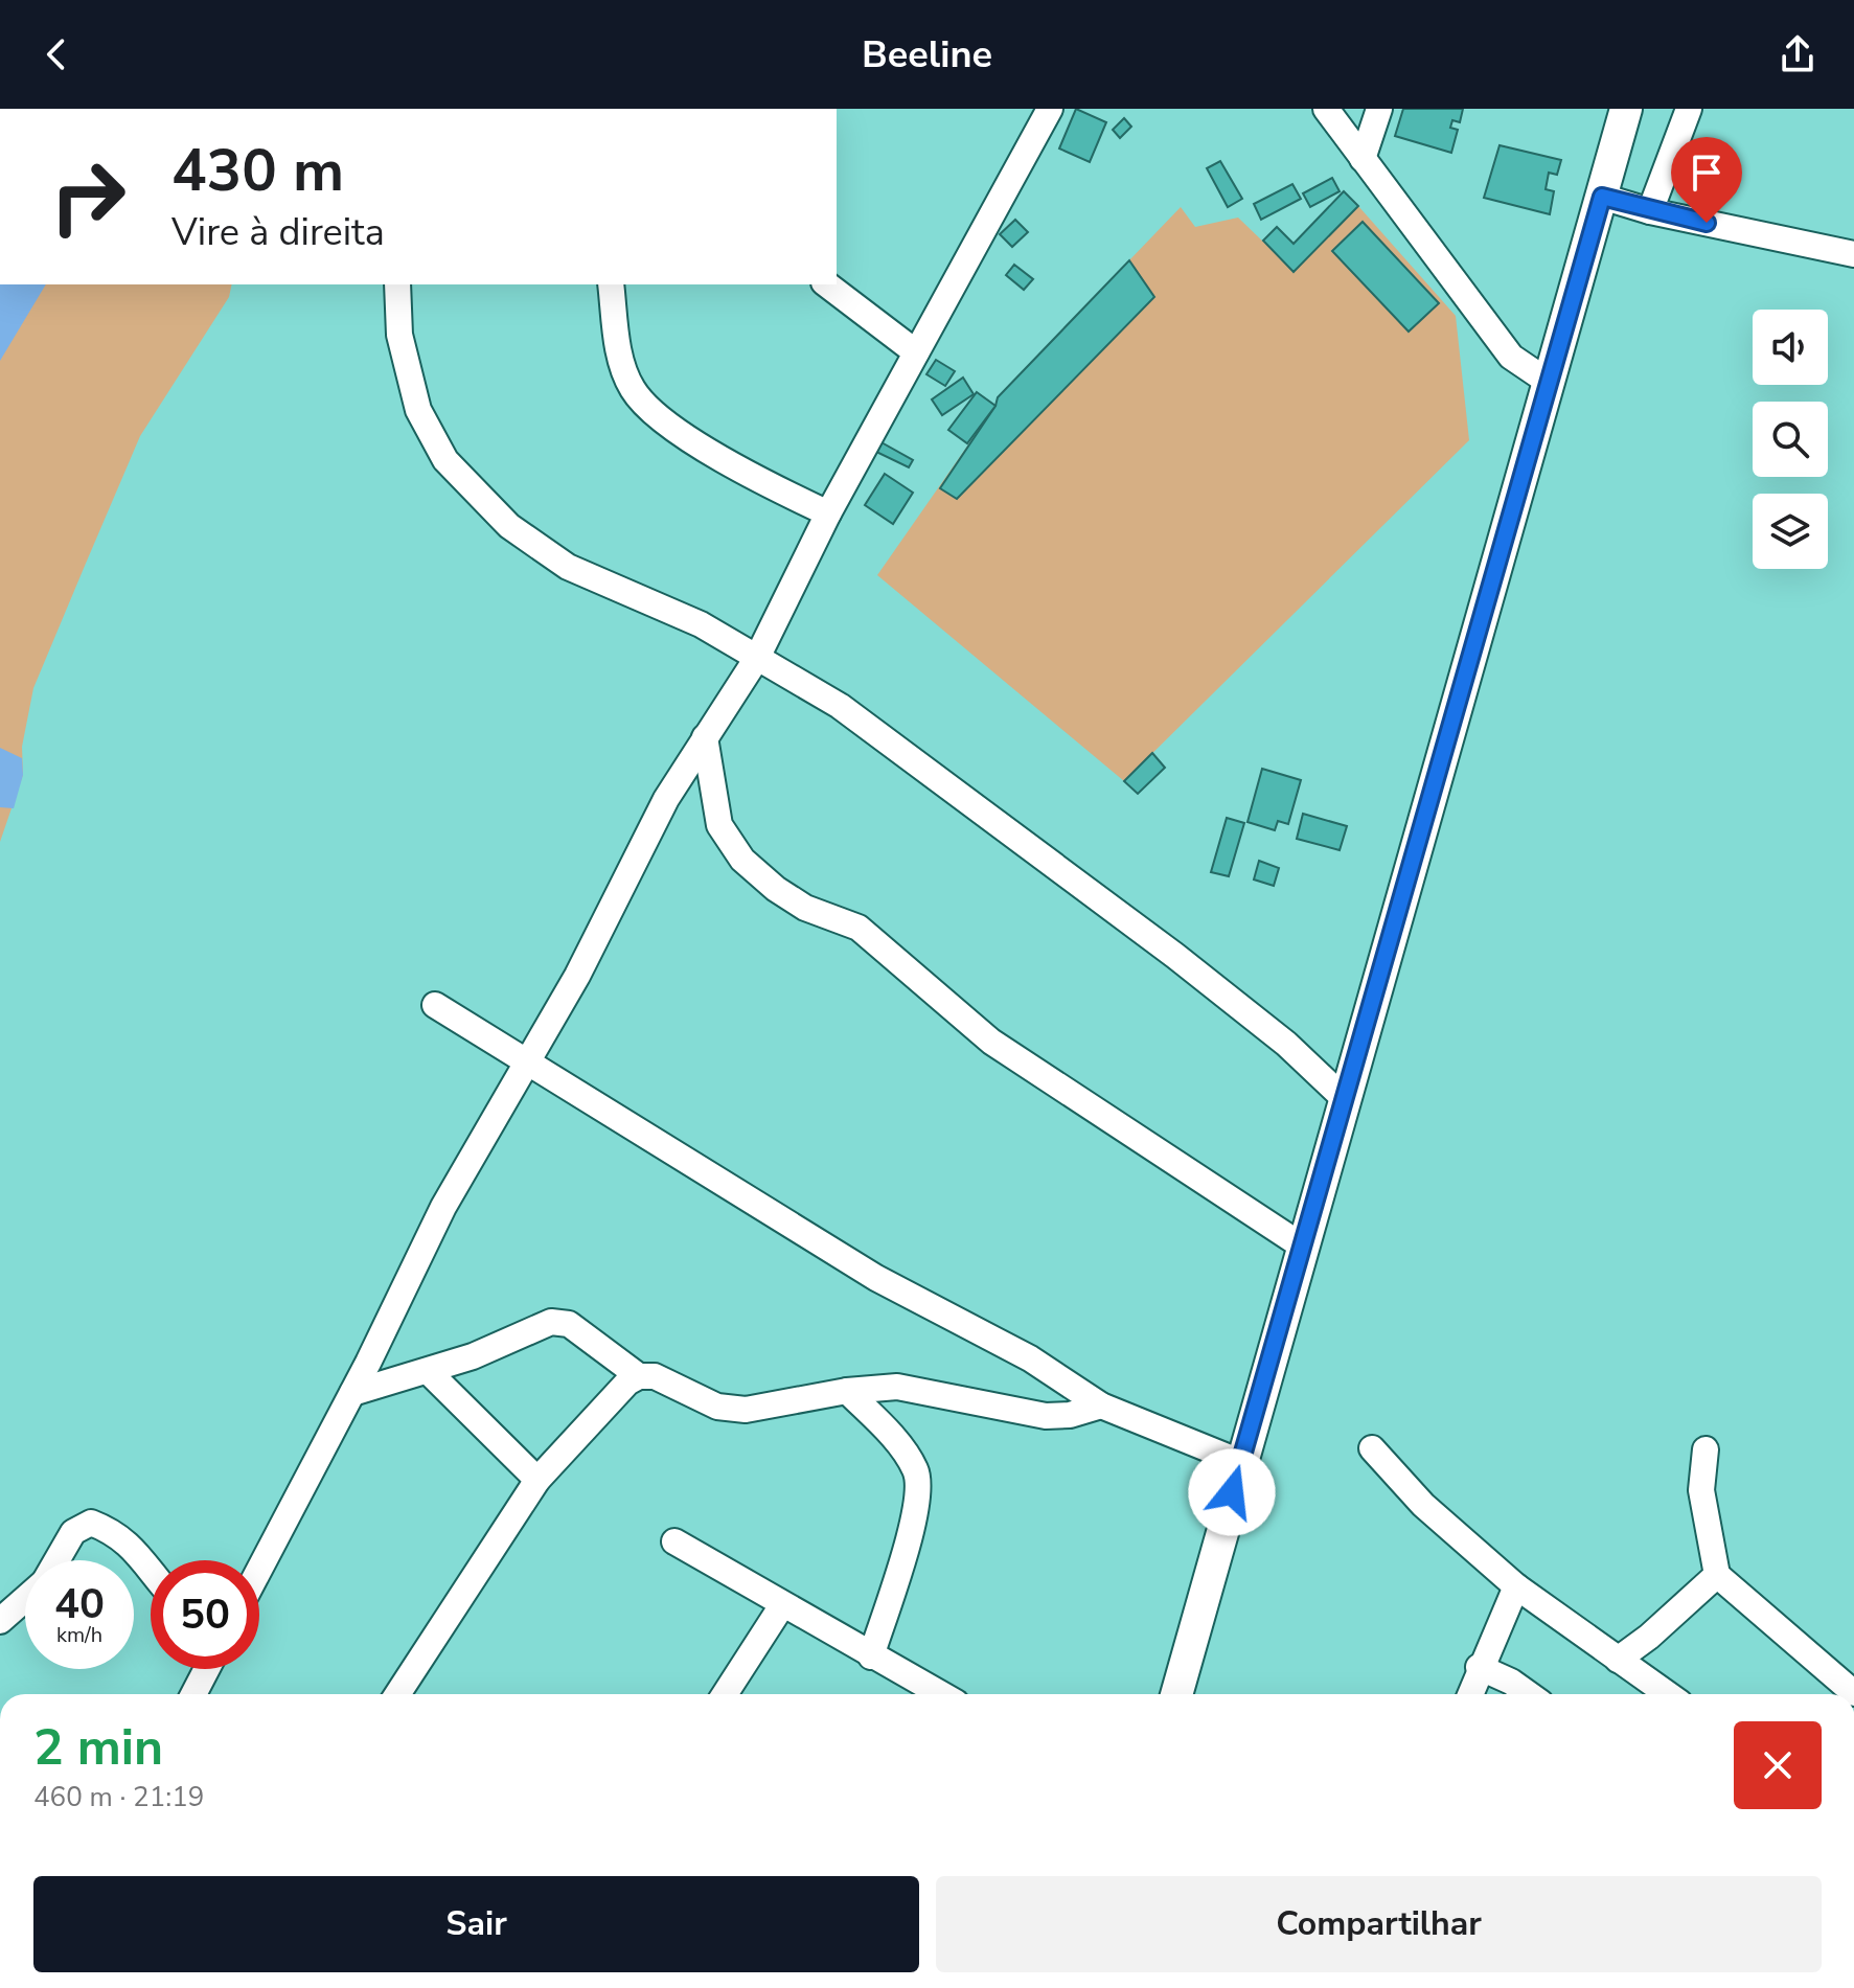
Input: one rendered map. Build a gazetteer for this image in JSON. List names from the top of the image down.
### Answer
{
  "page": {
    "header": "Beeline",
    "turn": ["430 m", "Vire à direita"],
    "speed": "40 km/h",
    "limit": "50",
    "heading": ["2 min", "460 m · 21:19"],
    "buttons": ["Sair", "Compartilhar"]
  }
}
